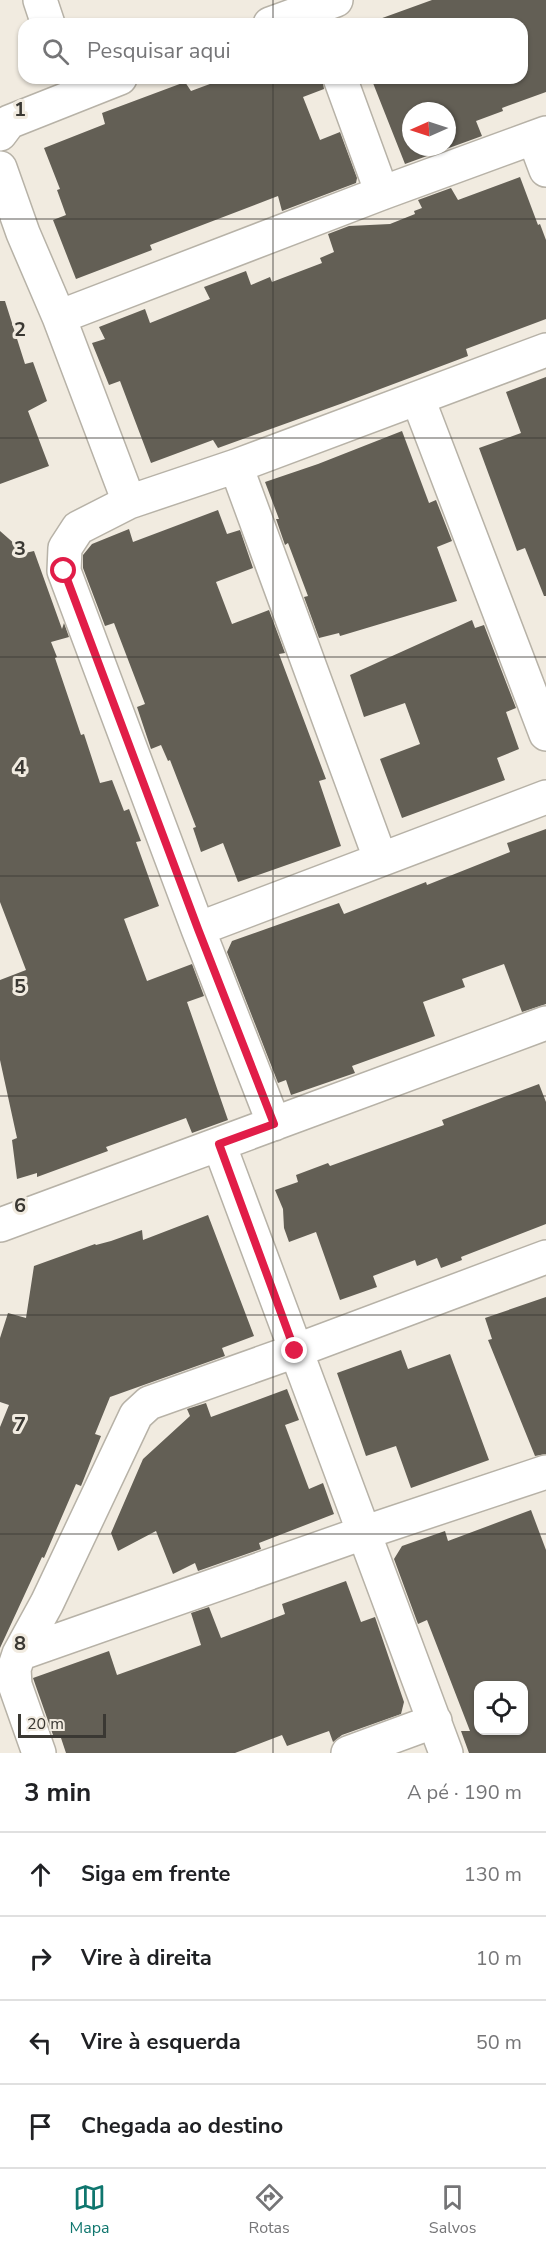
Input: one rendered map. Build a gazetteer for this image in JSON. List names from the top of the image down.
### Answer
{
  "scale_bar": "20 m",
  "north": "left",
  "page": {
    "search": "Pesquisar aqui",
    "scale": "20 m",
    "heading": ["3 min", "A pé · 190 m"],
    "list": [
      ["Siga em frente", "130 m"],
      ["Vire à direita", "10 m"],
      ["Vire à esquerda", "50 m"],
      "Chegada ao destino"
    ],
    "nav": ["Mapa", "Rotas", "Salvos"]
  },
  "grid": {
    "rows": [
      "1",
      "2",
      "3",
      "4",
      "5",
      "6",
      "7",
      "8"
    ]
  }
}
